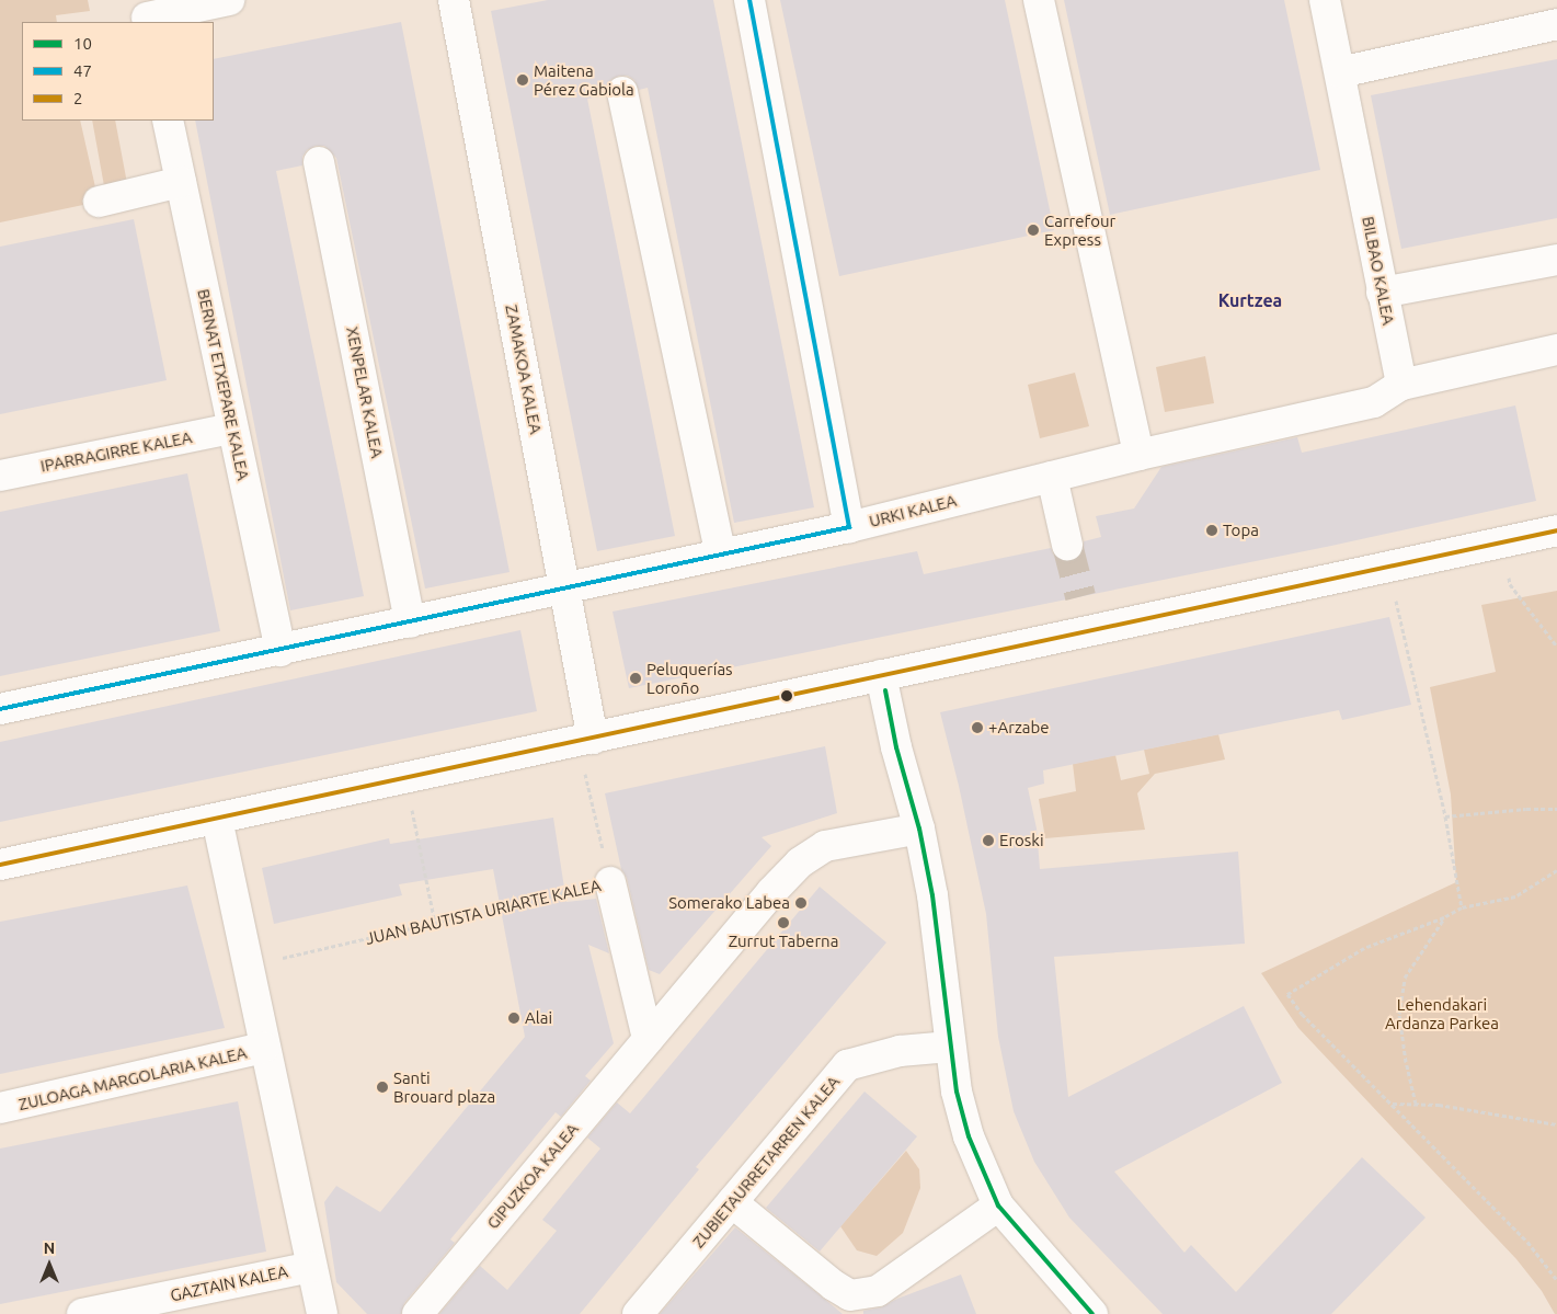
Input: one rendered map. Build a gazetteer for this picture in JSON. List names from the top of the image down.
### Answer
{
  "streets": {
    "street": [
      "BILBAO KALEA",
      "ZAMAKOA KALEA",
      "BERNAT ETXEPARE KALEA",
      "XENPELAR KALEA",
      "IPARRAGIRRE KALEA",
      "URKI KALEA",
      "ZULOAGA MARGOLARIA KALEA",
      "ZUBIETAURRETARREN KALEA",
      "GIPUZKOA KALEA",
      "GAZTAIN KALEA"
    ],
    "path": ["JUAN BAUTISTA URIARTE KALEA"]
  },
  "crossings": [
    ["BILBAO KALEA", "URKI KALEA"],
    ["ZAMAKOA KALEA", "URKI KALEA"],
    ["ZAMAKOA KALEA", "JUAN BAUTISTA URIARTE KALEA"],
    ["BERNAT ETXEPARE KALEA", "IPARRAGIRRE KALEA"],
    ["BERNAT ETXEPARE KALEA", "URKI KALEA"],
    ["XENPELAR KALEA", "URKI KALEA"]
  ],
  "districts": ["Kurtzea"],
  "parks": ["Lehendakari Ardanza Parkea"],
  "places": [
    "Maitena Pérez Gabiola",
    "Carrefour Express",
    "Topa",
    "Peluquerías Loroño",
    "+Arzabe",
    "Eroski",
    "Somerako Labea",
    "Zurrut Taberna",
    "Alai",
    "Santi Brouard plaza"
  ],
  "lines": ["transit line 47", "transit line 2", "transit line 10"],
  "legend": ["10", "47", "2"],
  "north": "top"
}
